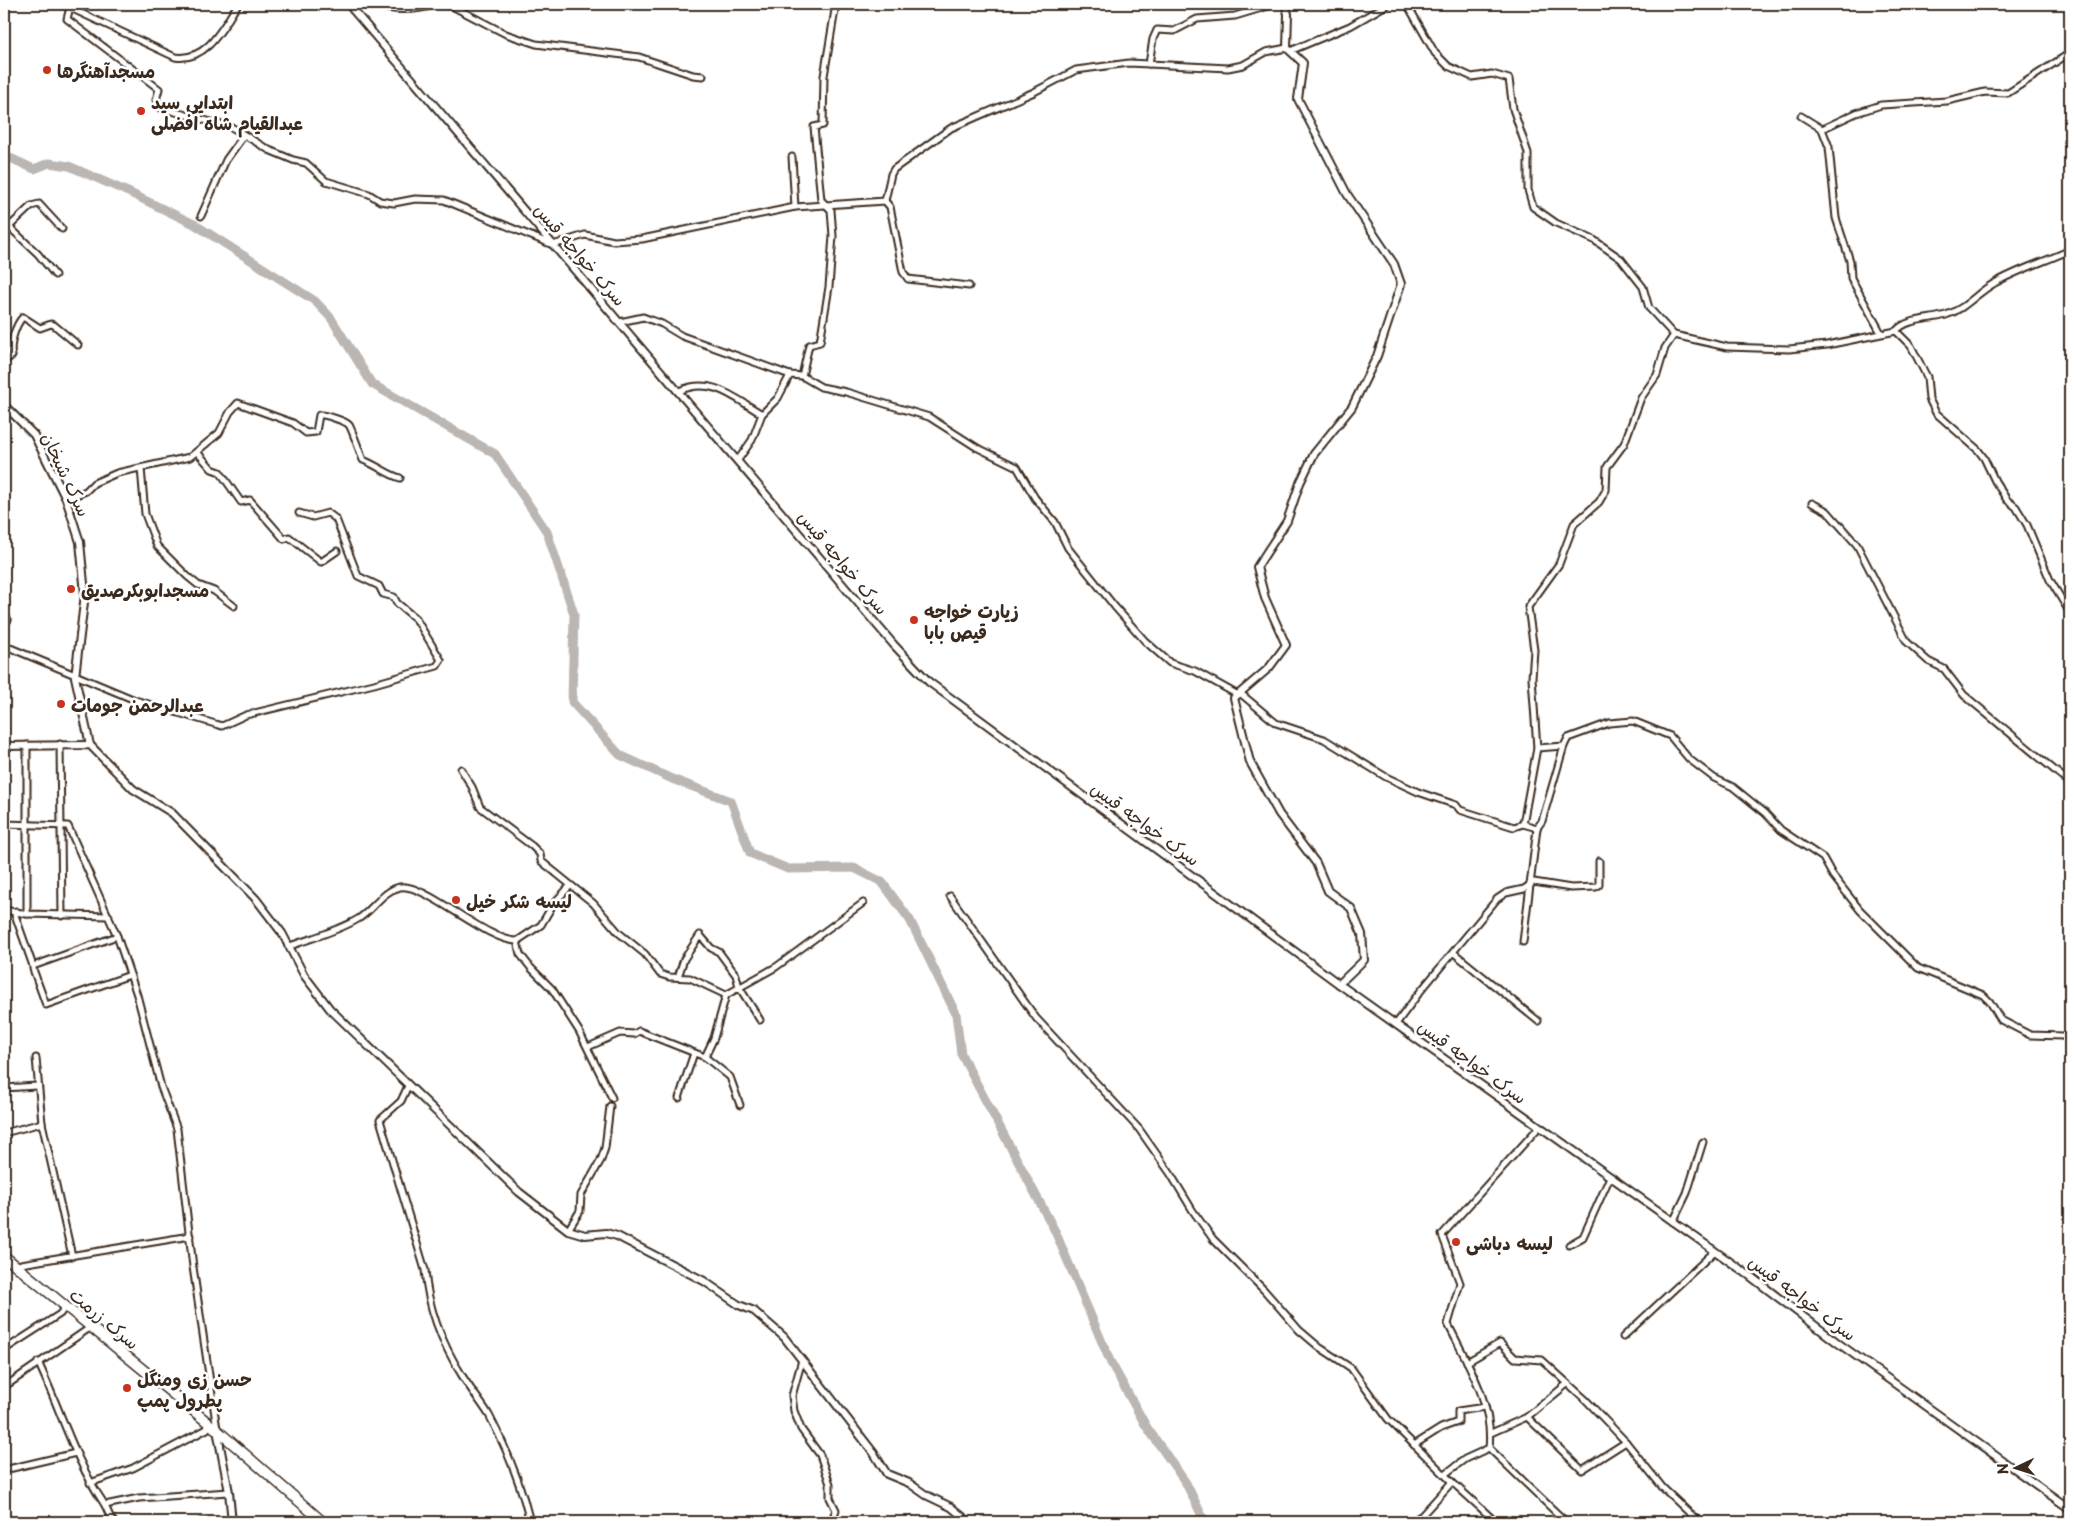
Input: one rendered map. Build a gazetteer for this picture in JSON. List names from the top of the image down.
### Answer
{
  "streets": {
    "highway": ["سرک زرمت"],
    "street": ["سرک خواجه قیس", "سرک شیخان"]
  },
  "places": [
    "مسجدآهنگرها",
    "ابتدایی سید عبدالقیام شاه افضلی",
    "مسجدابوبکرصدیق",
    "زیارت خواجه قیص بابا",
    "عبدالرحمن جومات",
    "لیسه شکر خیل",
    "لیسه دباشی",
    "حسن زی ومنگل پطرول پمپ"
  ],
  "north": "left"
}
